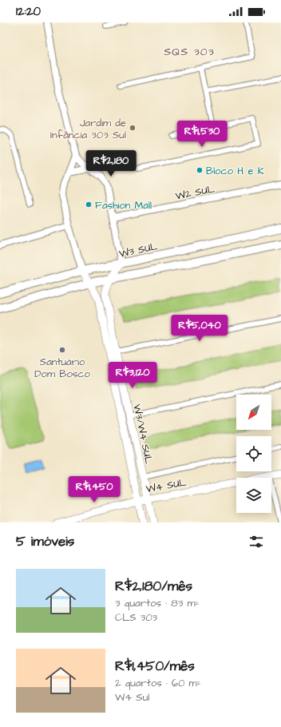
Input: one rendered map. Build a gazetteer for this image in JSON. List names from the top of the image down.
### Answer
{
  "streets": {
    "main road": ["W3 SUL", "W3/W4 SUL", "W4 SUL"],
    "street": ["W2 SUL"]
  },
  "crossings": [
    ["W3 SUL", "W3/W4 SUL"],
    ["W3/W4 SUL", "W4 SUL"]
  ],
  "districts": ["SQS 303"],
  "places": [
    "Jardim de Infância 303 Sul",
    "Bloco H e K",
    "Fashion Mall",
    "Santuário Dom Bosco"
  ],
  "north": "bottom left",
  "page": {
    "status": "12:20",
    "price": [
      "R$1,530",
      "R$2,180",
      "R$5,040",
      "R$3,120",
      "R$1,450"
    ],
    "heading": "5 imóveis",
    "list": [
      {
        "name": "R$2,180/mês",
        "note": "3 quartos · 83 m² · CLS 303"
      },
      {
        "name": "R$1,450/mês",
        "note": "2 quartos · 60 m² · W4 Sul"
      }
    ]
  }
}
